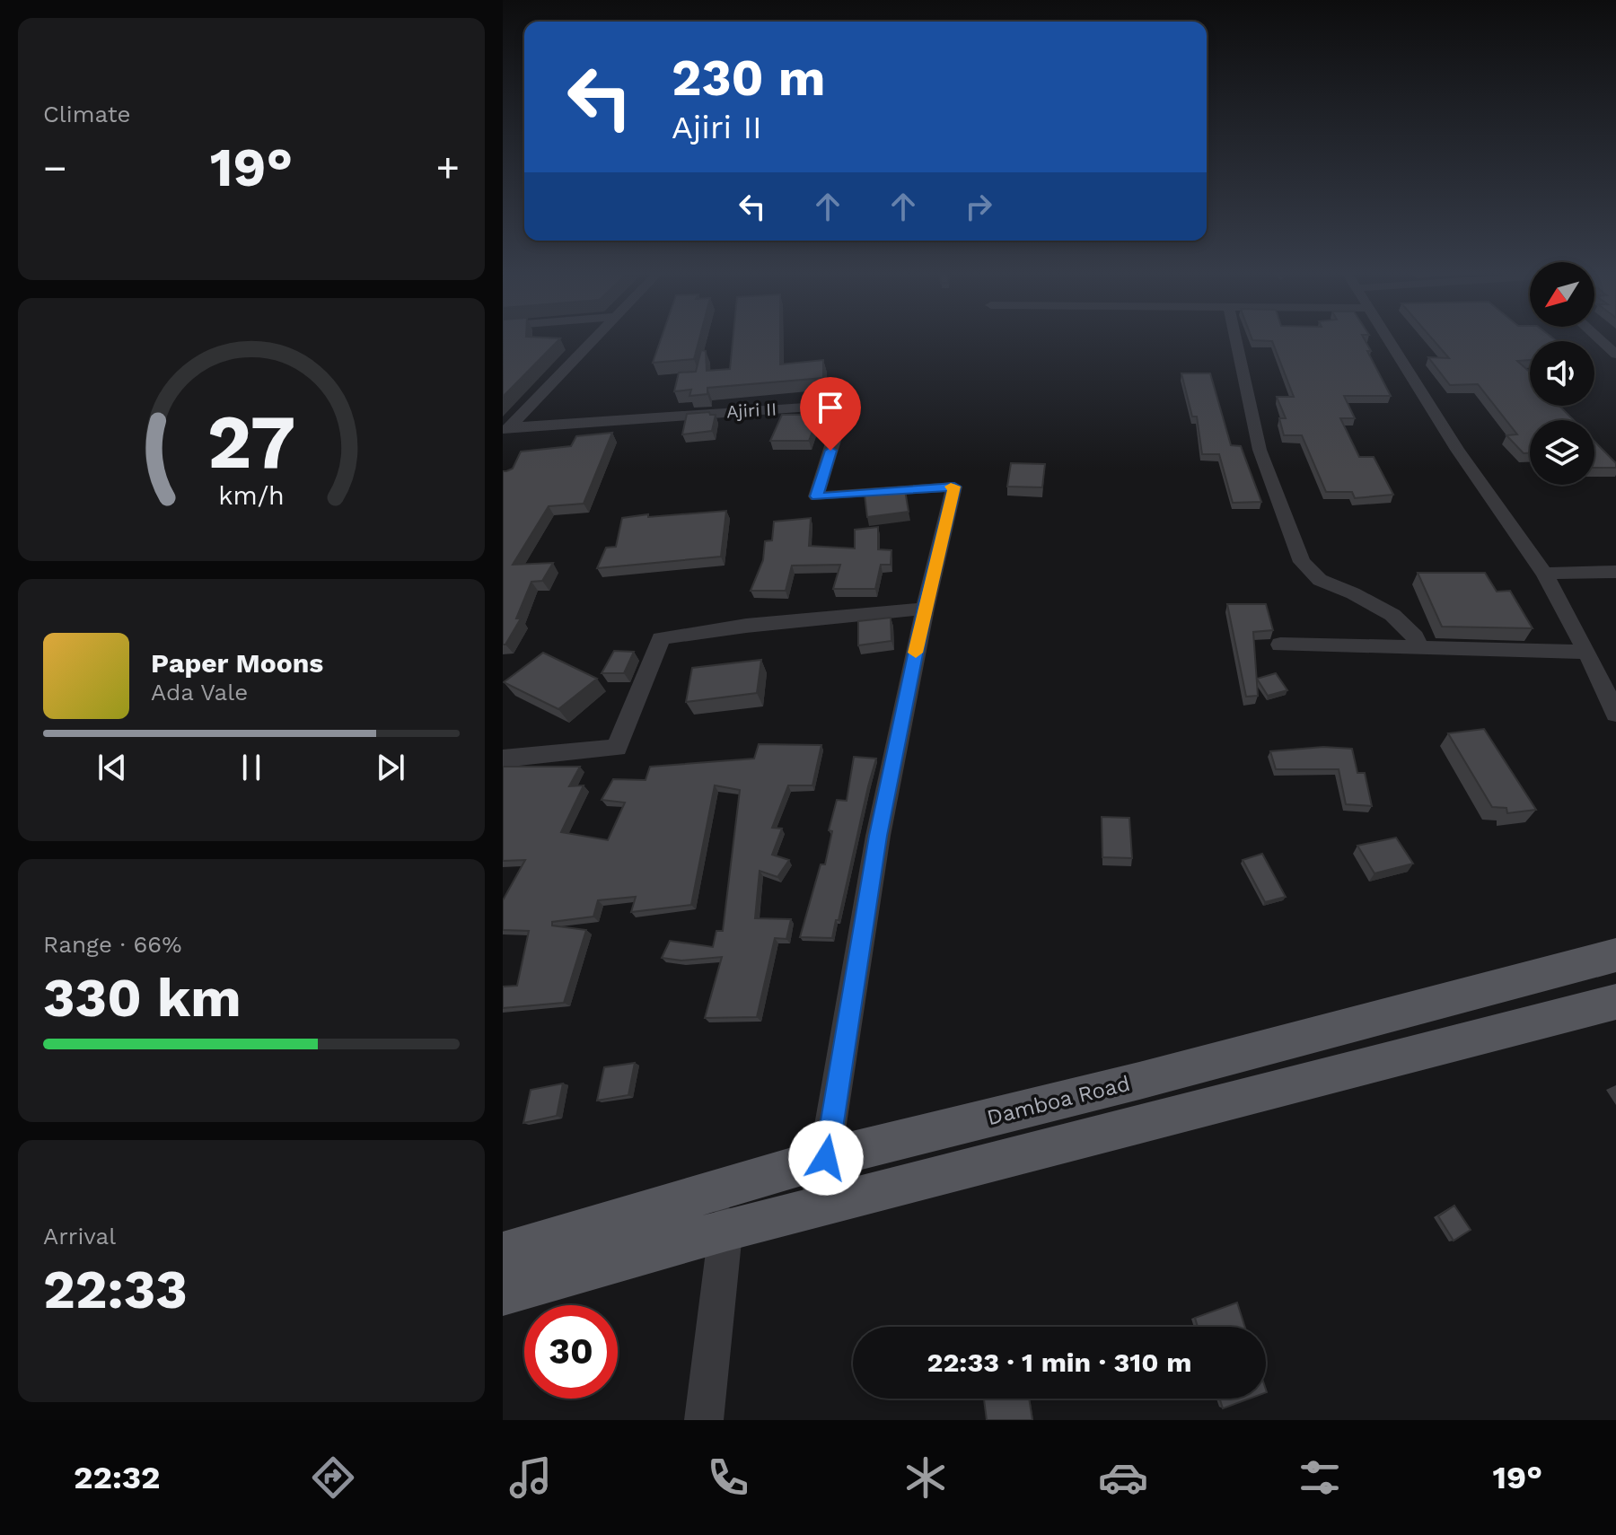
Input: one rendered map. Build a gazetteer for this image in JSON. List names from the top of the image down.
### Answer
{
  "streets": {
    "main road": ["Damboa Road"],
    "street": ["Ajiri II"]
  },
  "crossings": [
    ["Ajiri II", "Damboa Road"]
  ],
  "north": "bottom left",
  "page": {
    "tile": [
      "Climate",
      ["Range · 66%", "330 km"],
      ["Arrival", "22:33"]
    ],
    "turn": ["230 m", "Ajiri II"],
    "heat": ["−", "19°", "+"],
    "song": ["Paper Moons", "Ada Vale"],
    "limit": "30",
    "trip": "22:33 · 1 min · 310 m",
    "tabs": ["22:32", "19°"],
    "gauge": ["27", "km/h"]
  }
}
